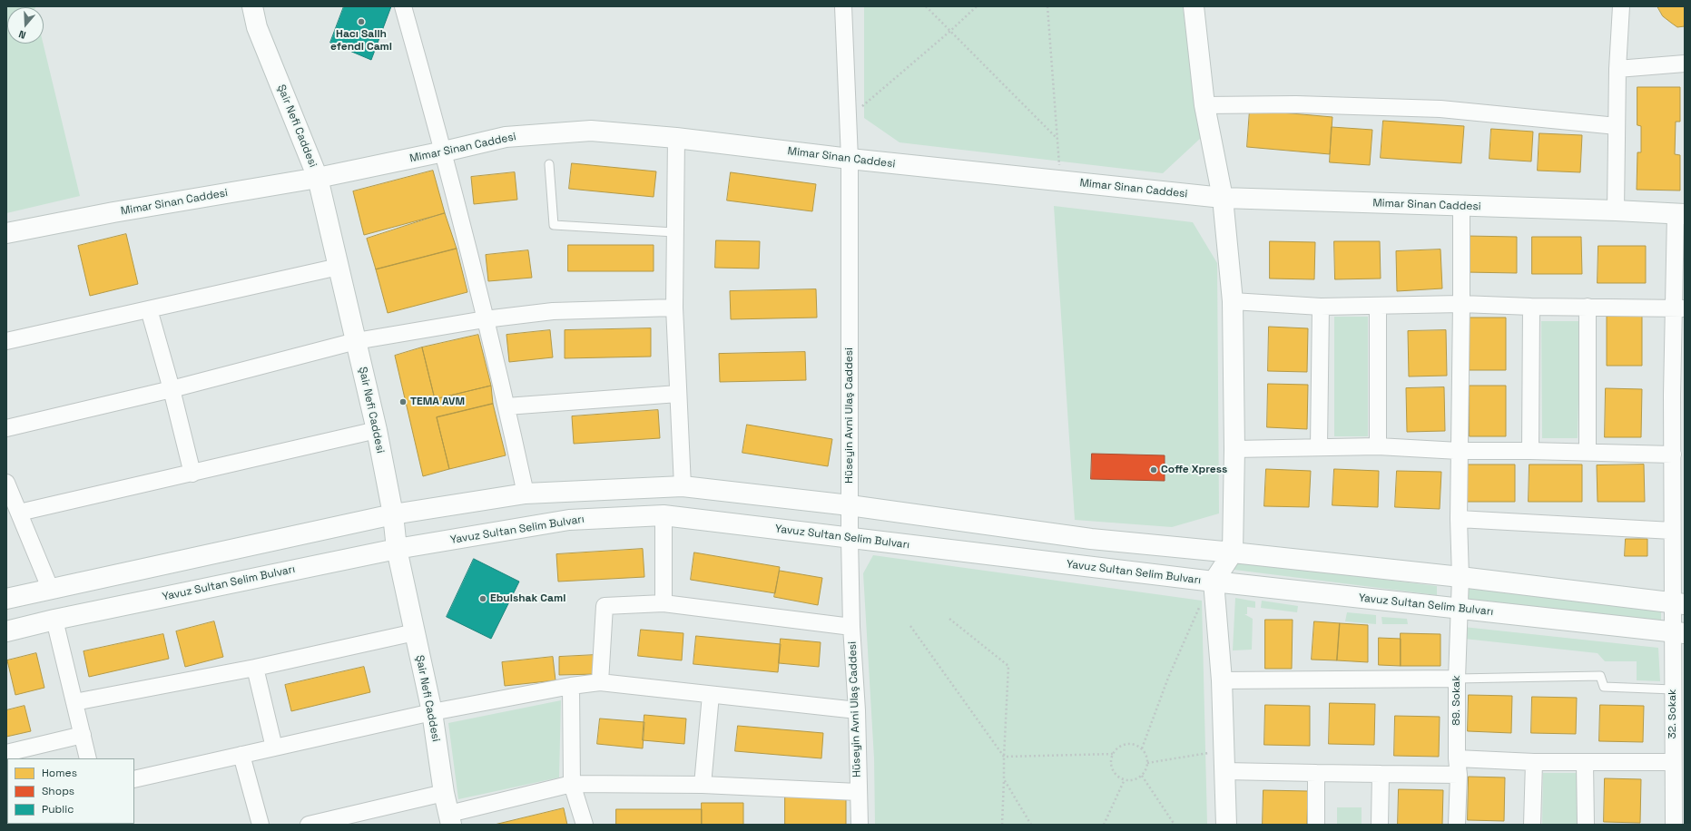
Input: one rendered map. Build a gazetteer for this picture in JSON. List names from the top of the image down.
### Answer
{
  "streets": {
    "main road": ["Şair Nefi Caddesi", "Mimar Sinan Caddesi", "Yavuz Sultan Selim Bulvarı"],
    "street": ["Hüseyin Avni Ulaş Caddesi", "89. Sokak", "32. Sokak"]
  },
  "crossings": [
    ["Şair Nefi Caddesi", "Mimar Sinan Caddesi"],
    ["Şair Nefi Caddesi", "Yavuz Sultan Selim Bulvarı"],
    ["Mimar Sinan Caddesi", "Hüseyin Avni Ulaş Caddesi"],
    ["Mimar Sinan Caddesi", "89. Sokak"],
    ["Mimar Sinan Caddesi", "32. Sokak"],
    ["Hüseyin Avni Ulaş Caddesi", "Yavuz Sultan Selim Bulvarı"],
    ["Yavuz Sultan Selim Bulvarı", "89. Sokak"],
    ["Yavuz Sultan Selim Bulvarı", "32. Sokak"]
  ],
  "places": [
    "Hacı Salih efendi Cami",
    "TEMA AVM",
    "Coffe Xpress",
    "Ebuishak Cami"
  ],
  "legend": ["Homes", "Shops", "Public"],
  "north": "bottom"
}
